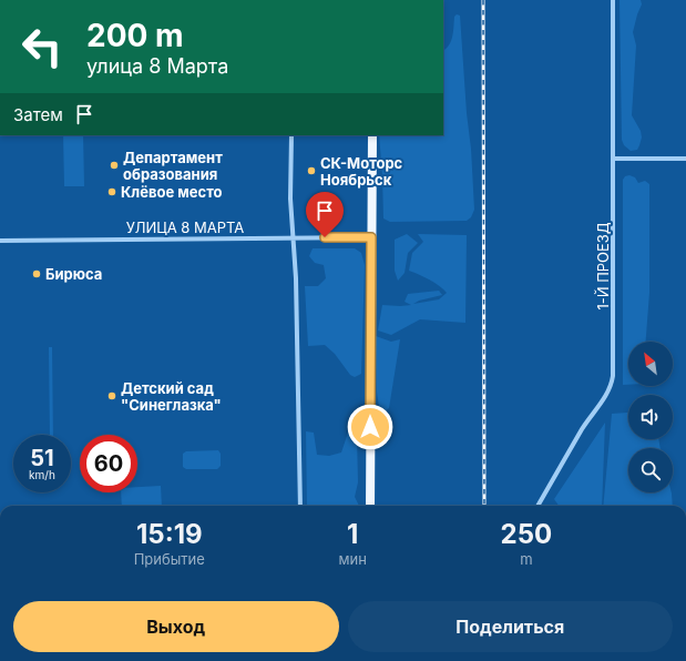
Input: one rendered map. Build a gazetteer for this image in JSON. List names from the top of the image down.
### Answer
{
  "streets": {
    "street": ["УЛИЦА 8 МАРТА", "1-Й ПРОЕЗД"]
  },
  "places": [
    "Департамент образования",
    "СК-Моторс Ноябрьск",
    "Клёвое место",
    "Бирюса",
    "Детский сад \"Синеглазка\""
  ],
  "north": "top left",
  "page": {
    "turn": ["200 m", "улица 8 Марта"],
    "then": "Затем",
    "speed": "51 km/h",
    "limit": "60",
    "eta": [
      "15:19",
      "Прибытие",
      "1",
      "мин",
      "250",
      "m"
    ],
    "buttons": ["Выход", "Поделиться"]
  }
}
